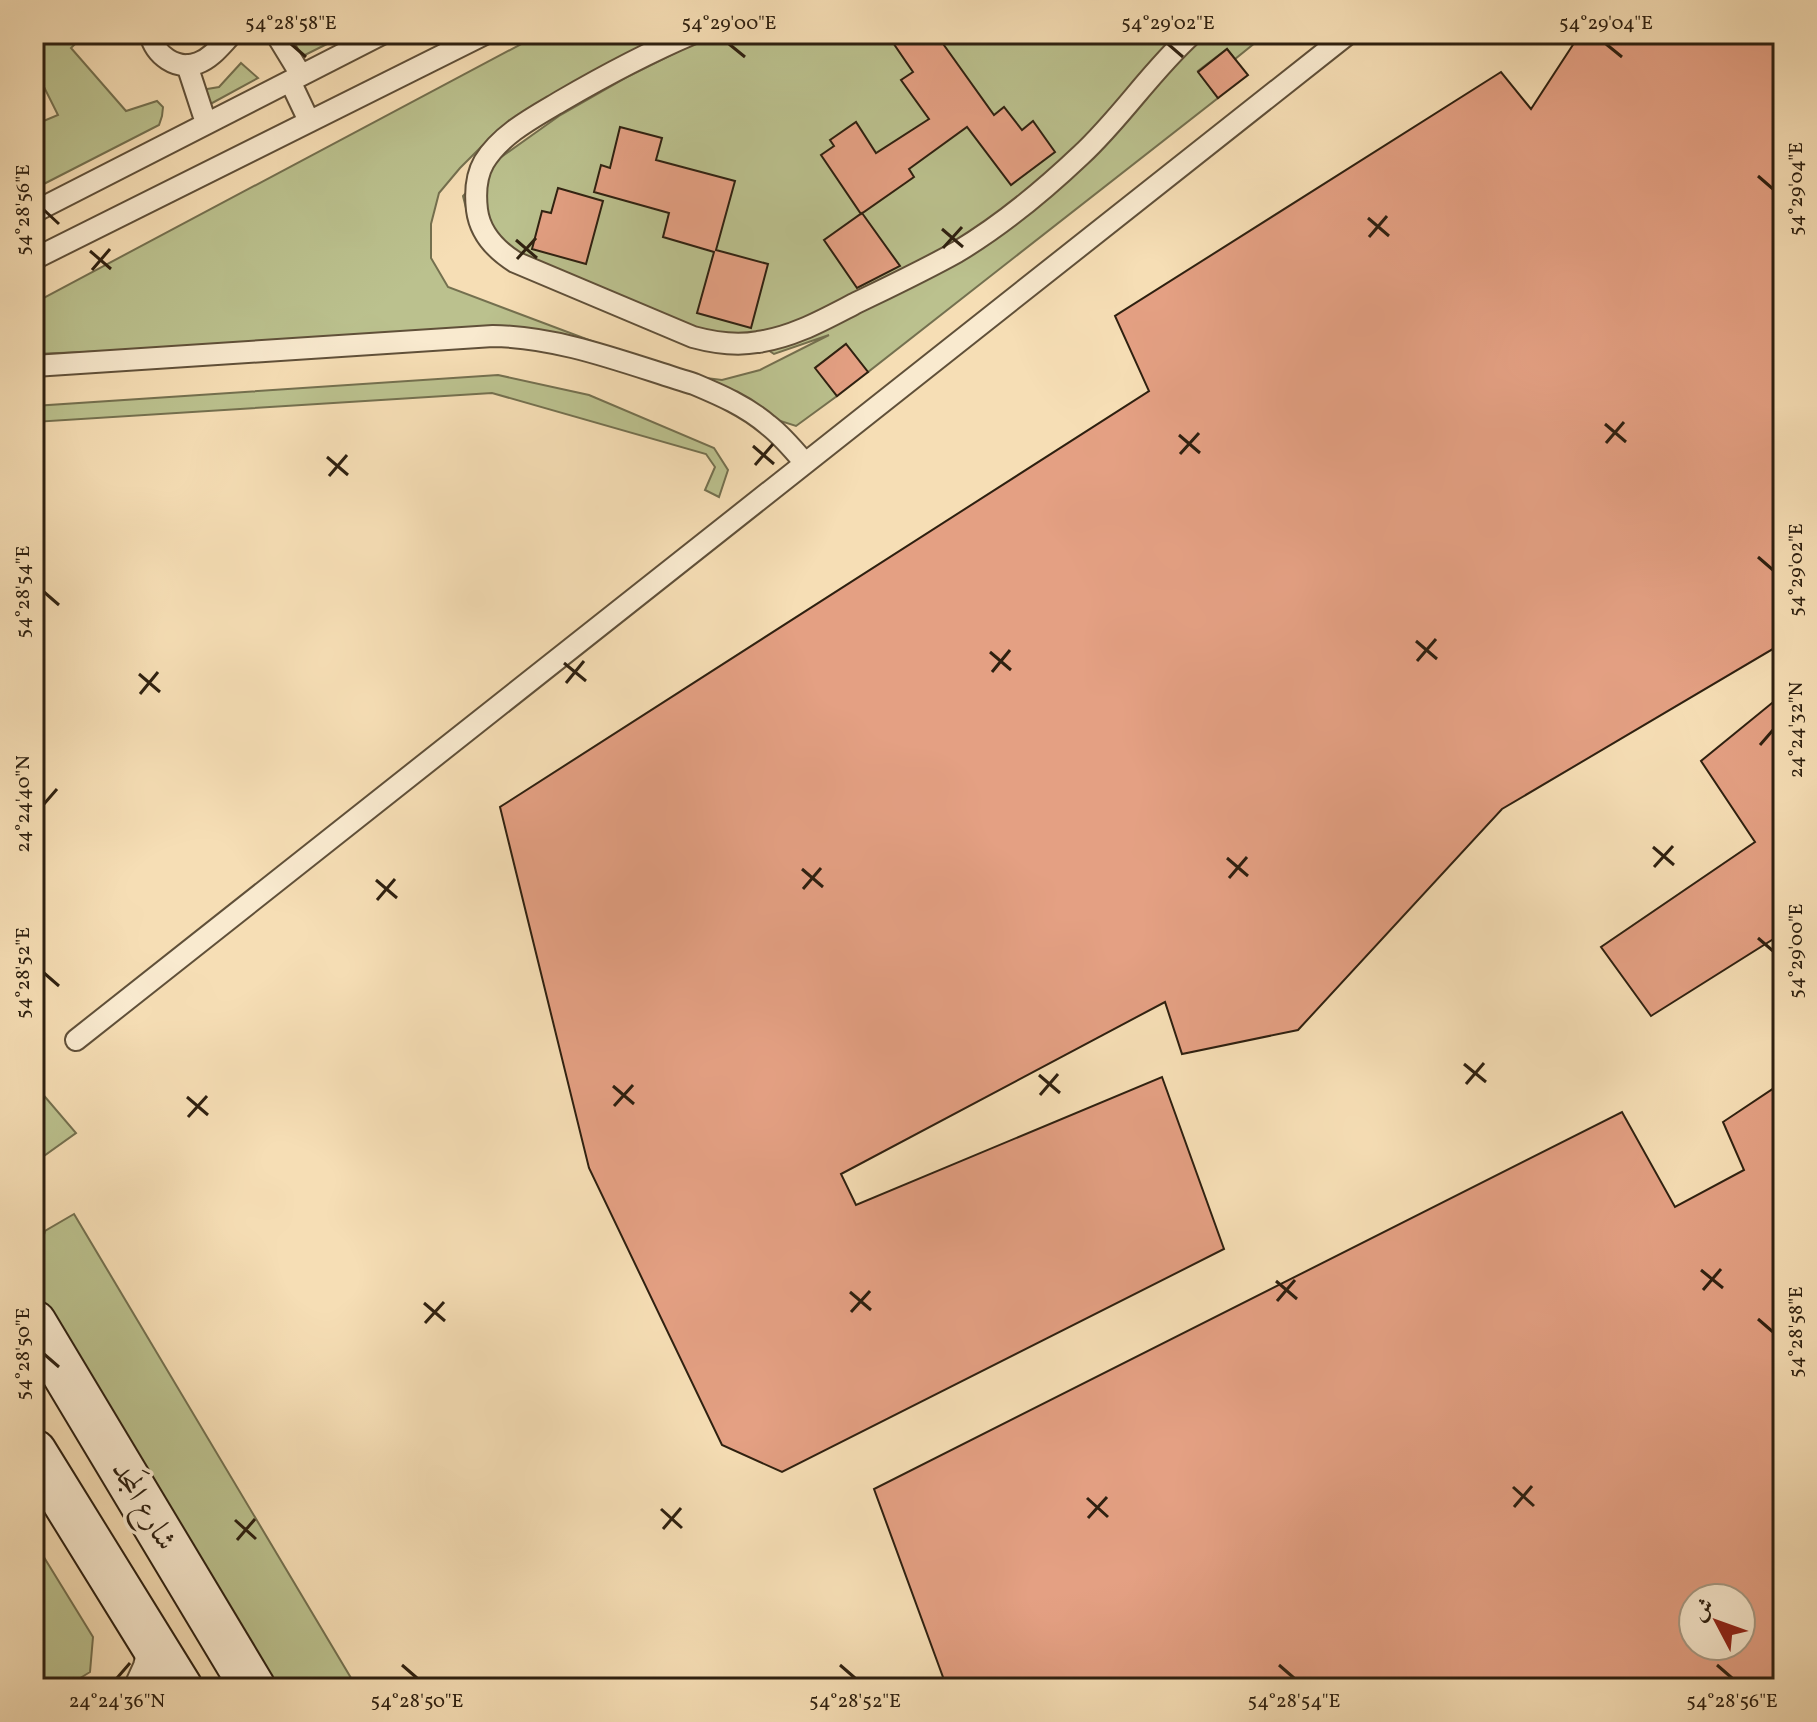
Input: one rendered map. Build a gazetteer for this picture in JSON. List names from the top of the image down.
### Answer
{
  "streets": {
    "street": ["شارع المَجد"]
  },
  "north": "top left",
  "coordinates": [
    "54°28'58\"E",
    "54°29'00\"E",
    "54°29'02\"E",
    "54°29'04\"E",
    "54°28'56\"E",
    "54°28'54\"E",
    "24°24'32\"N",
    "24°24'40\"N",
    "54°28'52\"E",
    "54°28'50\"E",
    "24°24'36\"N"
  ]
}
